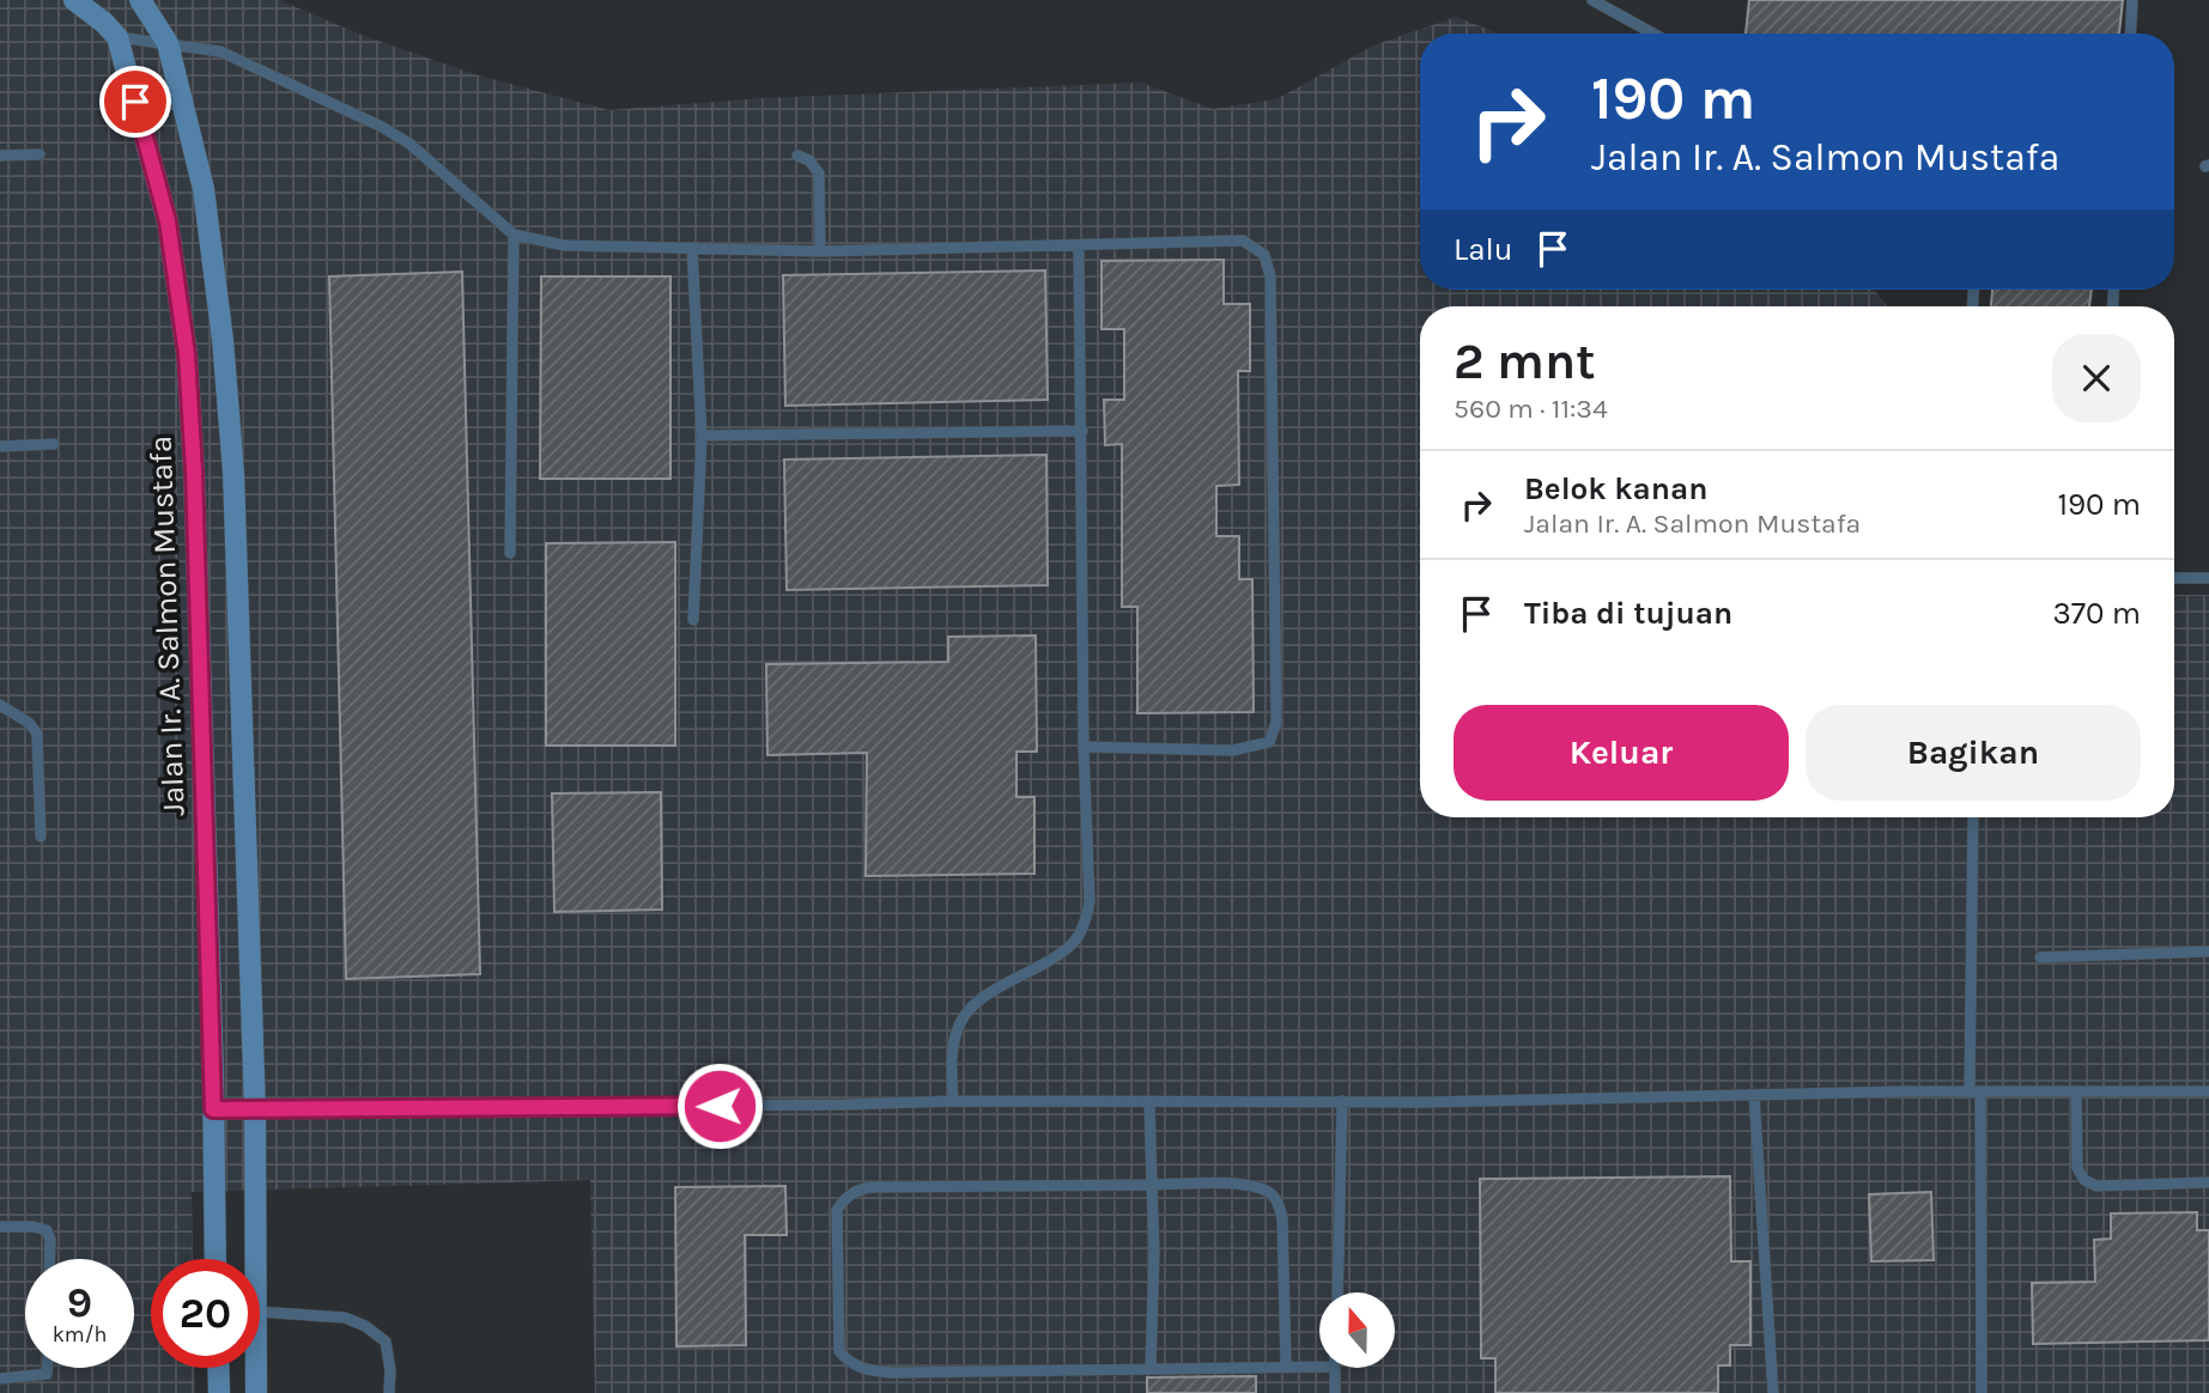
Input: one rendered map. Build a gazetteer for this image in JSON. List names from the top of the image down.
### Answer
{
  "streets": {
    "street": ["Jalan Ir. A. Salmon Mustafa"]
  },
  "north": "top",
  "page": {
    "turn": ["190 m", "Jalan Ir. A. Salmon Mustafa"],
    "then": "Lalu",
    "heading": ["2 mnt", "560 m · 11:34"],
    "list": [
      {
        "name": "Belok kanan",
        "note": "Jalan Ir. A. Salmon Mustafa",
        "value": "190 m"
      },
      {
        "name": "Tiba di tujuan",
        "value": "370 m"
      }
    ],
    "buttons": ["Keluar", "Bagikan"],
    "speed": "9 km/h",
    "limit": "20"
  }
}
